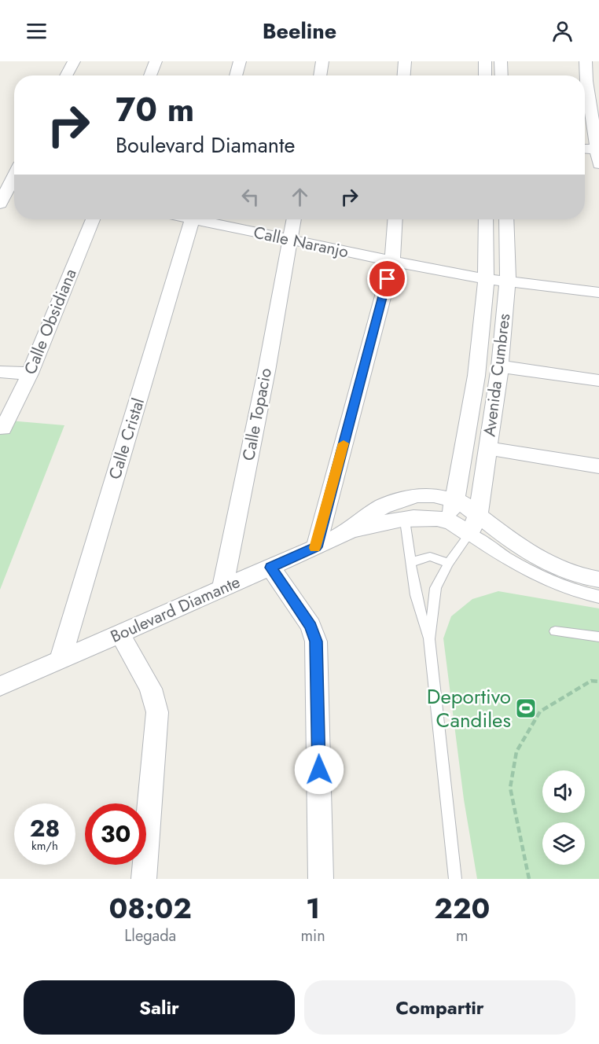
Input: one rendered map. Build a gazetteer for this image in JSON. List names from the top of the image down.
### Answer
{
  "streets": {
    "street": [
      "Calle Naranjo",
      "Calle Obsidiana",
      "Avenida Cumbres",
      "Calle Topacio",
      "Calle Cristal",
      "Boulevard Diamante"
    ]
  },
  "crossings": [
    ["Calle Naranjo", "Avenida Cumbres"],
    ["Calle Naranjo", "Calle Topacio"],
    ["Avenida Cumbres", "Boulevard Diamante"],
    ["Calle Topacio", "Boulevard Diamante"],
    ["Calle Cristal", "Boulevard Diamante"]
  ],
  "places": {
    "sports": ["Deportivo Candiles"]
  },
  "page": {
    "header": "Beeline",
    "turn": ["70 m", "Boulevard Diamante"],
    "speed": "28 km/h",
    "limit": "30",
    "eta": [
      "08:02",
      "Llegada",
      "1",
      "min",
      "220",
      "m"
    ],
    "buttons": ["Salir", "Compartir"]
  }
}
